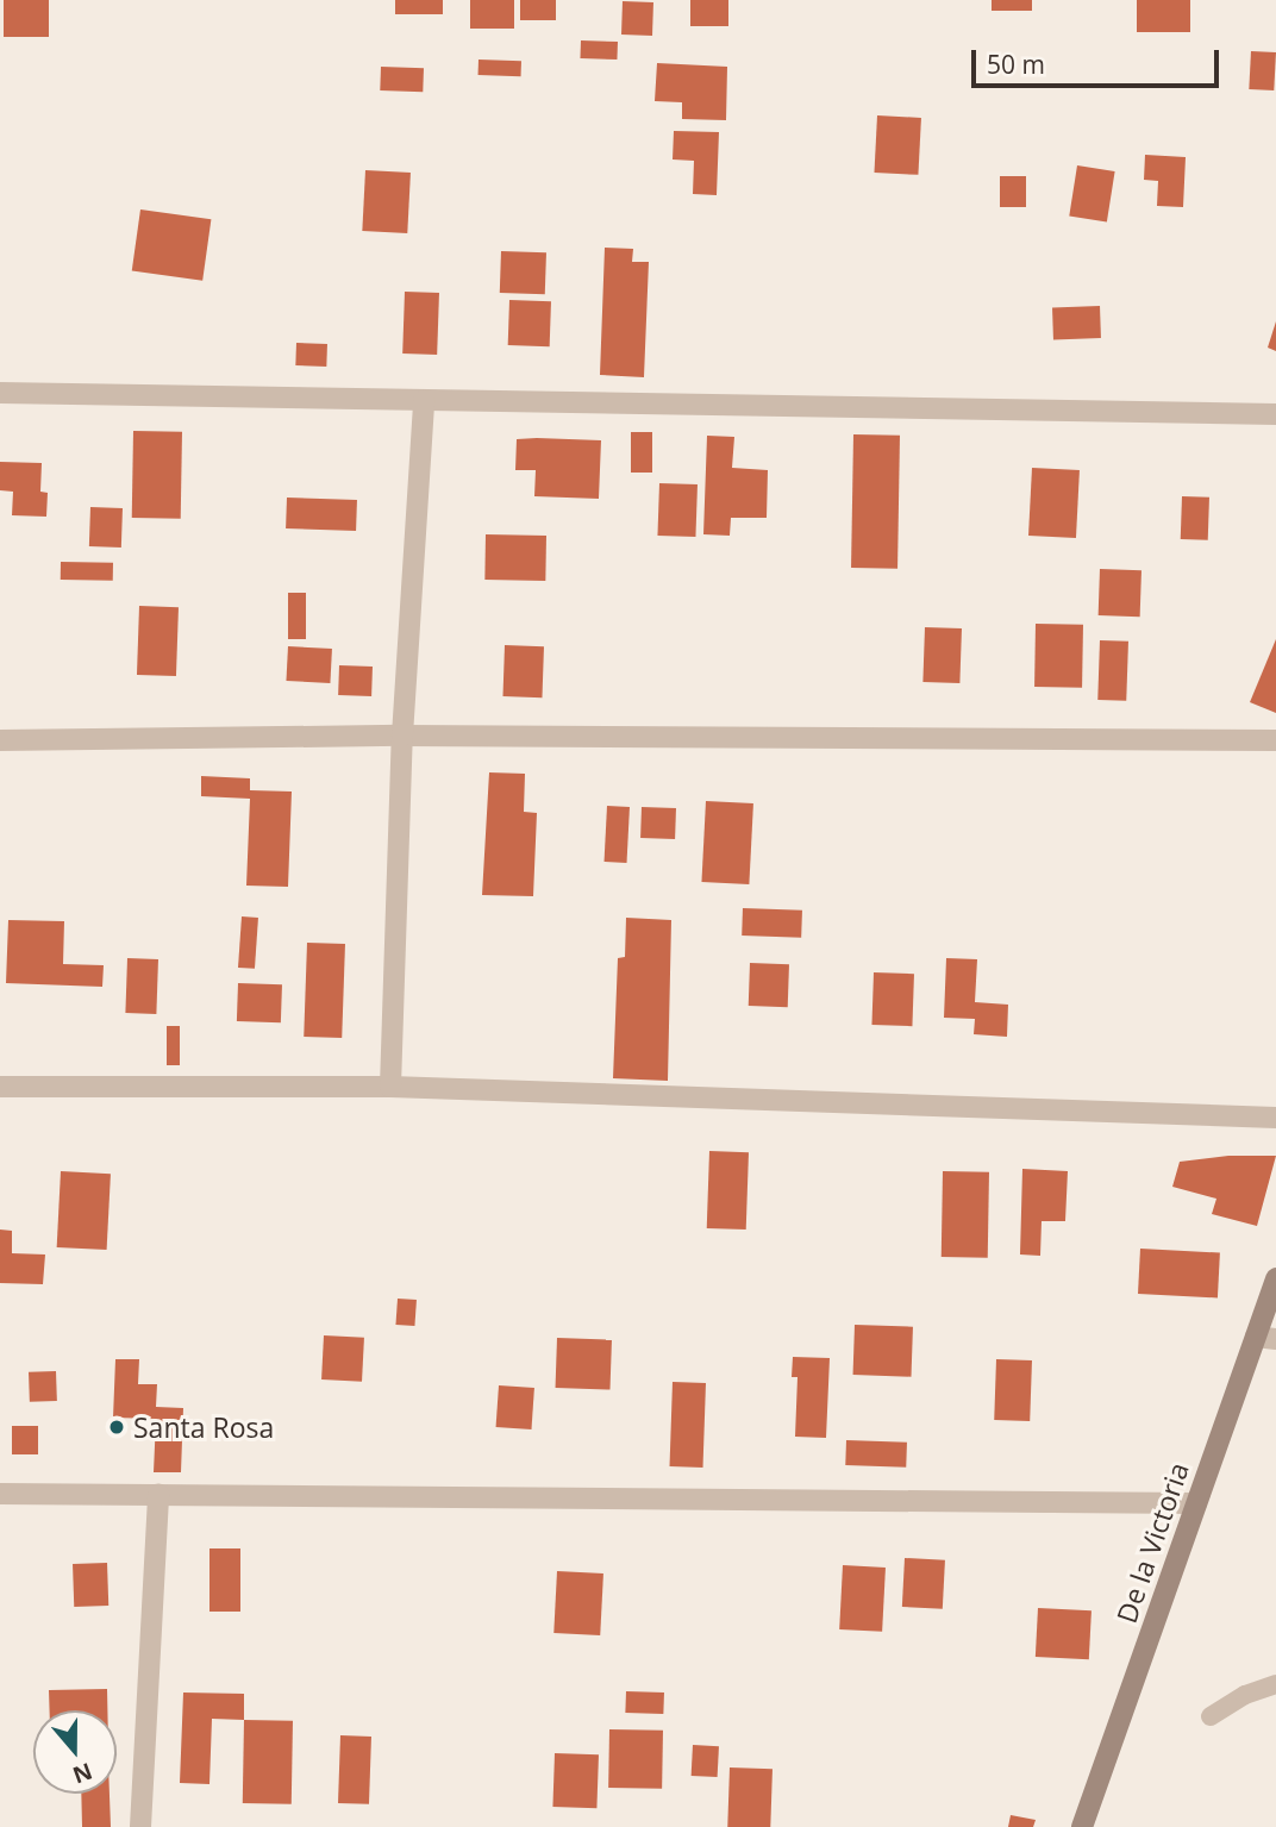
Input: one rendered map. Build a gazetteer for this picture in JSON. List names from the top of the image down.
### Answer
{
  "streets": {
    "main road": ["De la Victoria"]
  },
  "places": ["Santa Rosa"],
  "scale_bar": "50 m",
  "north": "bottom"
}
